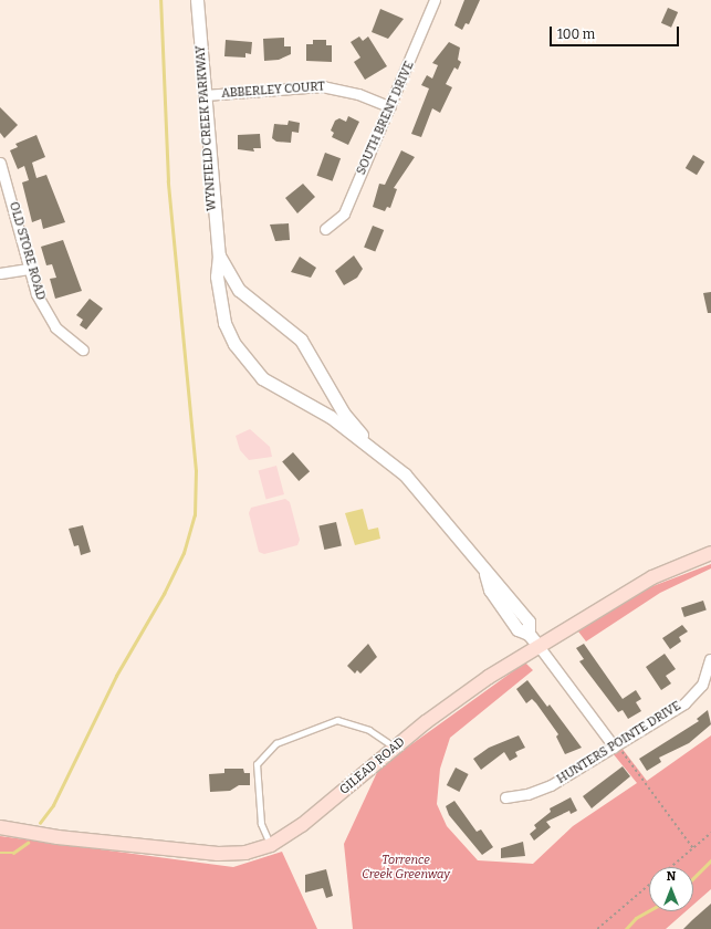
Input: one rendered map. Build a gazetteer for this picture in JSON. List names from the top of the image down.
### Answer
{
  "streets": {
    "main road": ["GILEAD ROAD"],
    "street": [
      "ABBERLEY COURT",
      "SOUTH BRENT DRIVE",
      "WYNFIELD CREEK PARKWAY",
      "OLD STORE ROAD",
      "HUNTERS POINTE DRIVE"
    ]
  },
  "crossings": [
    ["ABBERLEY COURT", "SOUTH BRENT DRIVE"],
    ["ABBERLEY COURT", "WYNFIELD CREEK PARKWAY"],
    ["WYNFIELD CREEK PARKWAY", "HUNTERS POINTE DRIVE"],
    ["WYNFIELD CREEK PARKWAY", "GILEAD ROAD"]
  ],
  "parks": ["Torrence Creek Greenway"],
  "scale_bar": "100 m",
  "north": "top"
}
